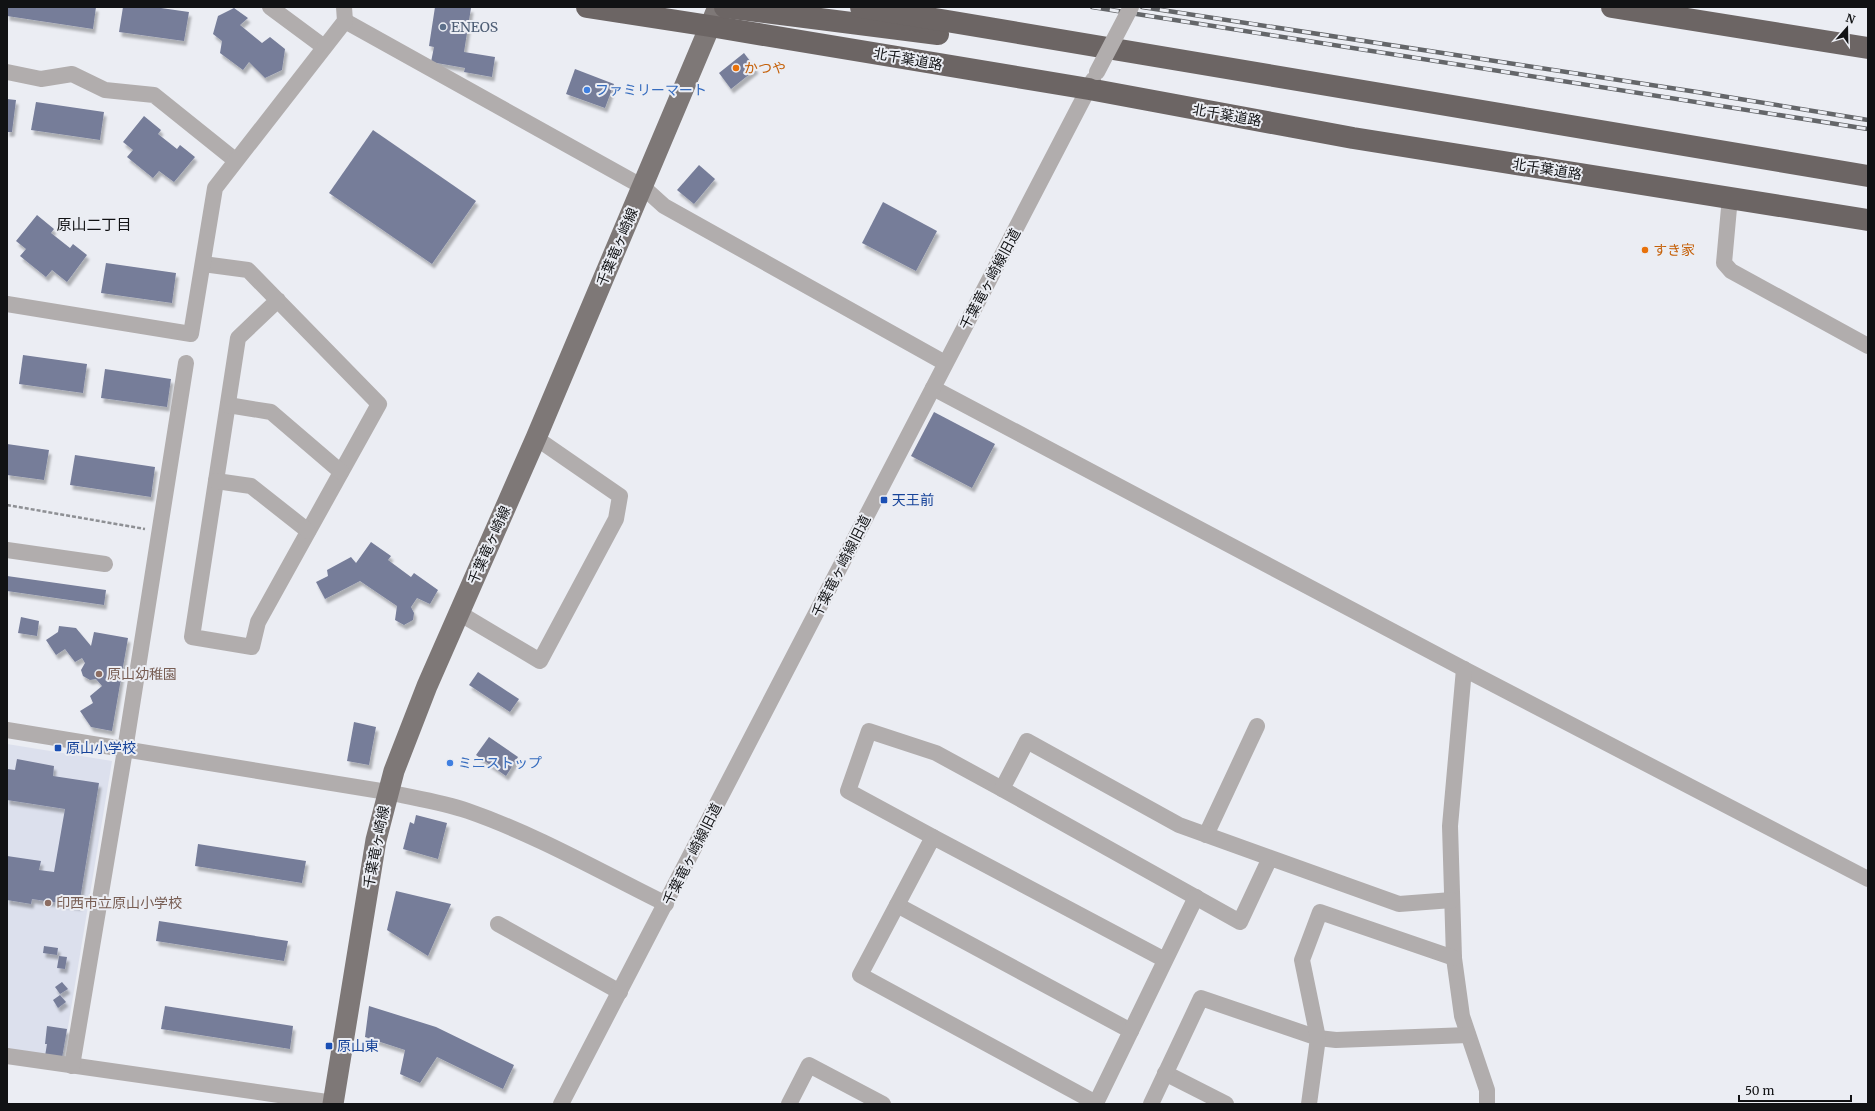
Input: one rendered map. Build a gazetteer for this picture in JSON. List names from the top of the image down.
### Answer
{
  "streets": {
    "highway": ["北千葉道路"],
    "main road": ["千葉竜ヶ崎線"],
    "street": ["千葉竜ヶ崎線旧道"]
  },
  "crossings": [
    ["北千葉道路", "千葉竜ヶ崎線"],
    ["北千葉道路", "千葉竜ヶ崎線旧道"]
  ],
  "districts": ["原山二丁目"],
  "places": {
    "other": [
      "ENEOS",
      "かつや",
      "ファミリーマート",
      "すき家",
      "原山幼稚園",
      "ミニストップ",
      "印西市立原山小学校"
    ],
    "transit": ["天王前", "原山小学校", "原山東"]
  },
  "scale_bar": "50 m",
  "north": "top"
}
